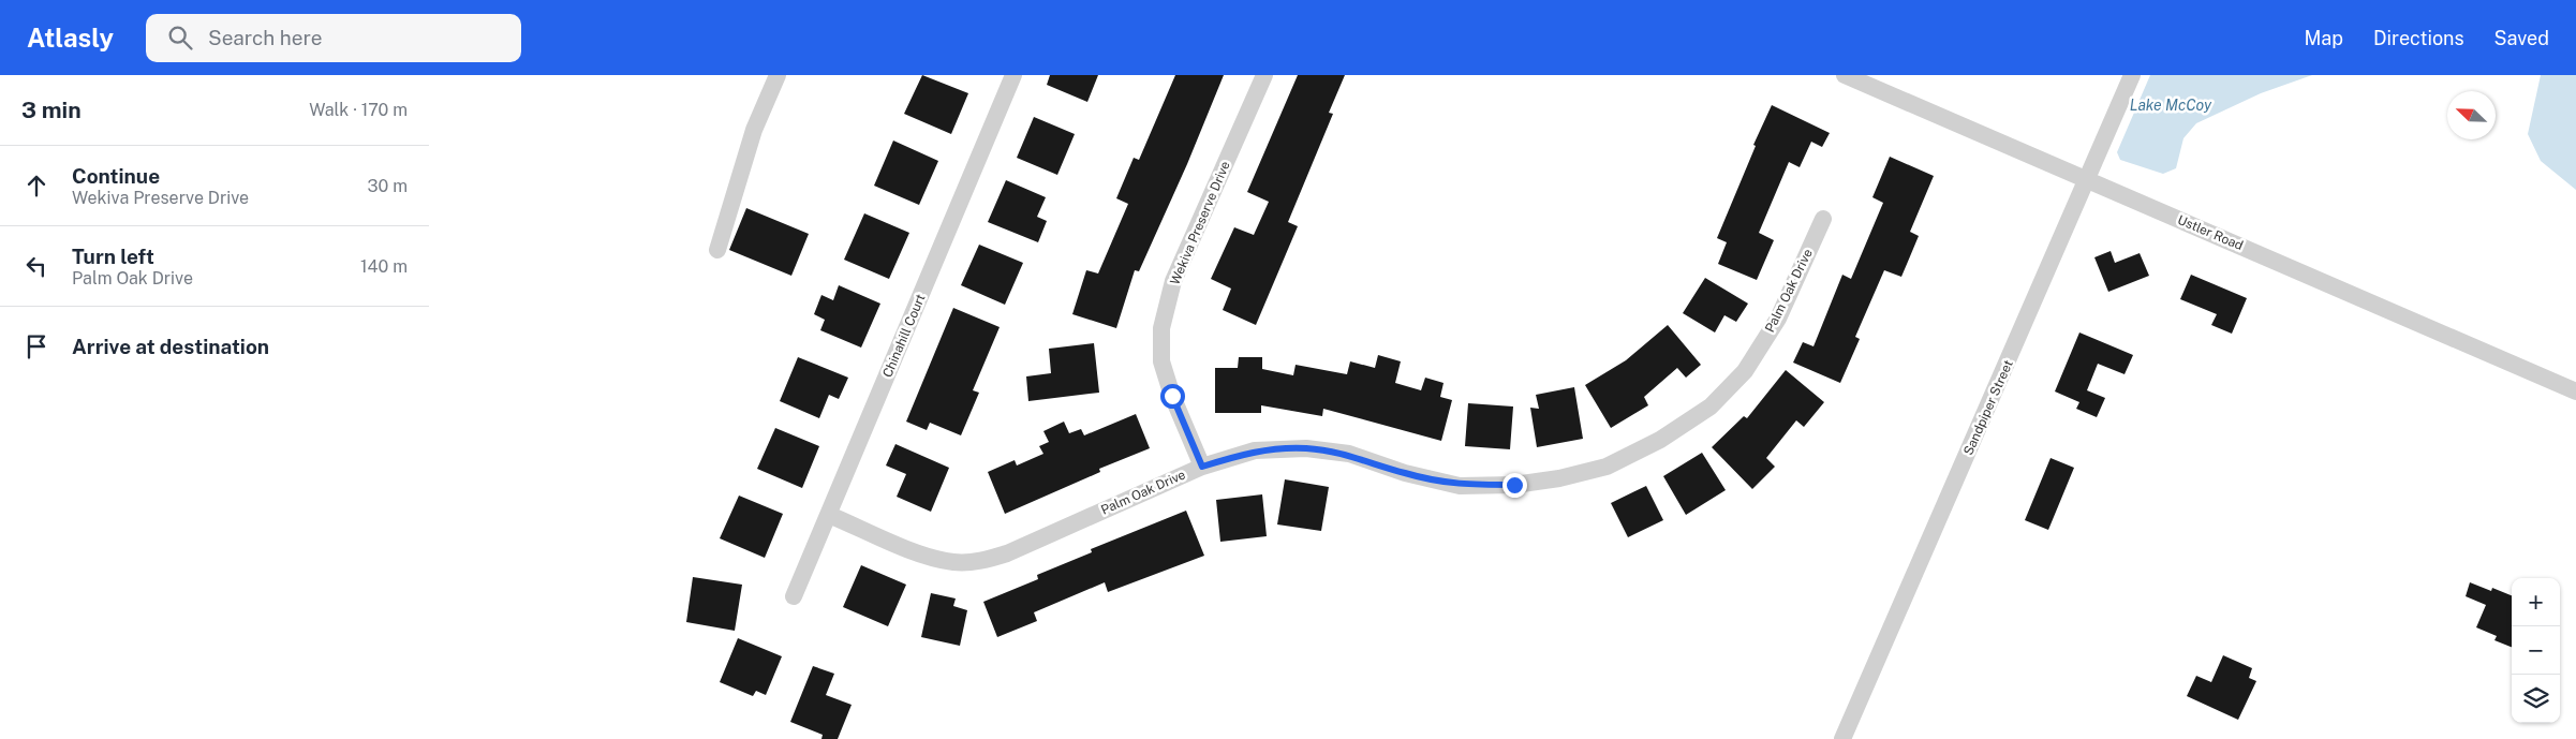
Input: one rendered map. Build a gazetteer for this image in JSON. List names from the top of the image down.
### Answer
{
  "streets": {
    "street": [
      "Wekiva Preserve Drive",
      "Ustler Road",
      "Palm Oak Drive",
      "Chinahill Court",
      "Sandpiper Street"
    ]
  },
  "crossings": [
    ["Wekiva Preserve Drive", "Palm Oak Drive"],
    ["Ustler Road", "Sandpiper Street"],
    ["Palm Oak Drive", "Chinahill Court"]
  ],
  "water": ["Lake McCoy"],
  "north": "top left",
  "page": {
    "header": "Atlasly",
    "search": "Search here",
    "nav": ["Map", "Directions", "Saved"],
    "heading": ["3 min", "Walk · 170 m"],
    "list": [
      ["Continue", "Wekiva Preserve Drive", "30 m"],
      ["Turn left", "Palm Oak Drive", "140 m"],
      "Arrive at destination"
    ],
    "map_buttons": ["+", "−"]
  }
}
